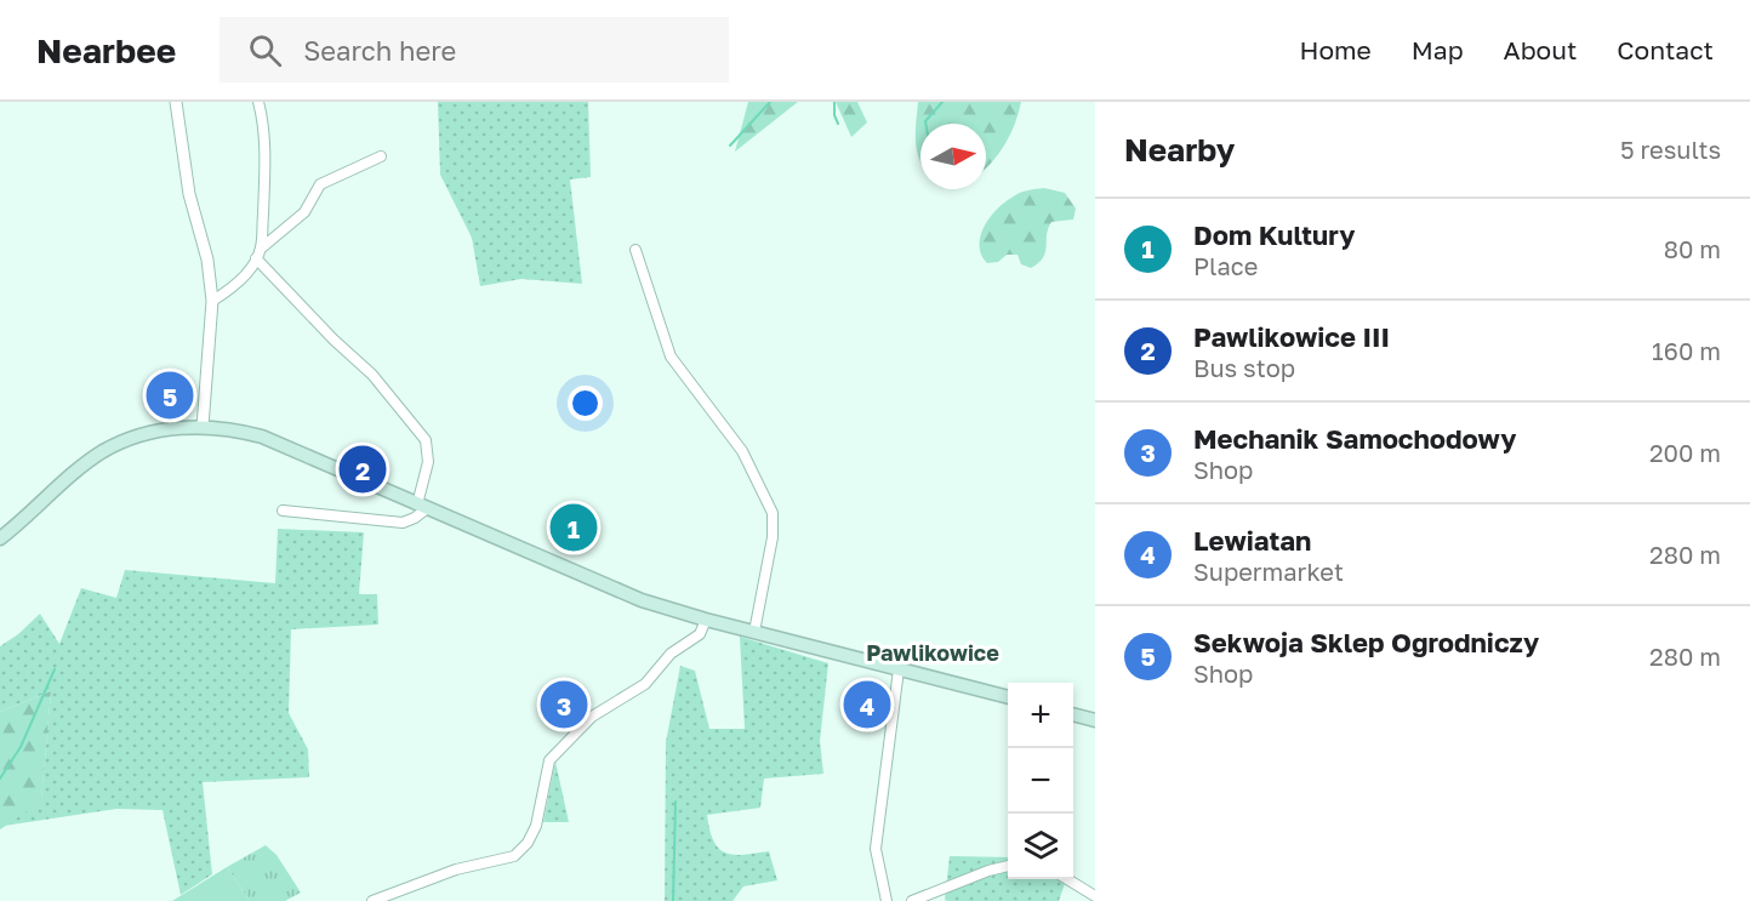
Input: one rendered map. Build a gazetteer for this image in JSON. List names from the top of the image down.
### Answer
{
  "districts": ["Pawlikowice"],
  "north": "right",
  "page": {
    "header": "Nearbee",
    "search": "Search here",
    "nav": [
      "Home",
      "Map",
      "About",
      "Contact"
    ],
    "heading": ["Nearby", "5 results"],
    "list": [
      {
        "mark": "1",
        "name": "Dom Kultury",
        "note": "Place",
        "value": "80 m"
      },
      {
        "mark": "2",
        "name": "Pawlikowice III",
        "note": "Bus stop",
        "value": "160 m"
      },
      {
        "mark": "3",
        "name": "Mechanik Samochodowy",
        "note": "Shop",
        "value": "200 m"
      },
      {
        "mark": "4",
        "name": "Lewiatan",
        "note": "Supermarket",
        "value": "280 m"
      },
      {
        "mark": "5",
        "name": "Sekwoja Sklep Ogrodniczy",
        "note": "Shop",
        "value": "280 m"
      }
    ],
    "pins": [
      "5",
      "2",
      "1",
      "3",
      "4"
    ],
    "map_buttons": ["+", "−"]
  }
}
